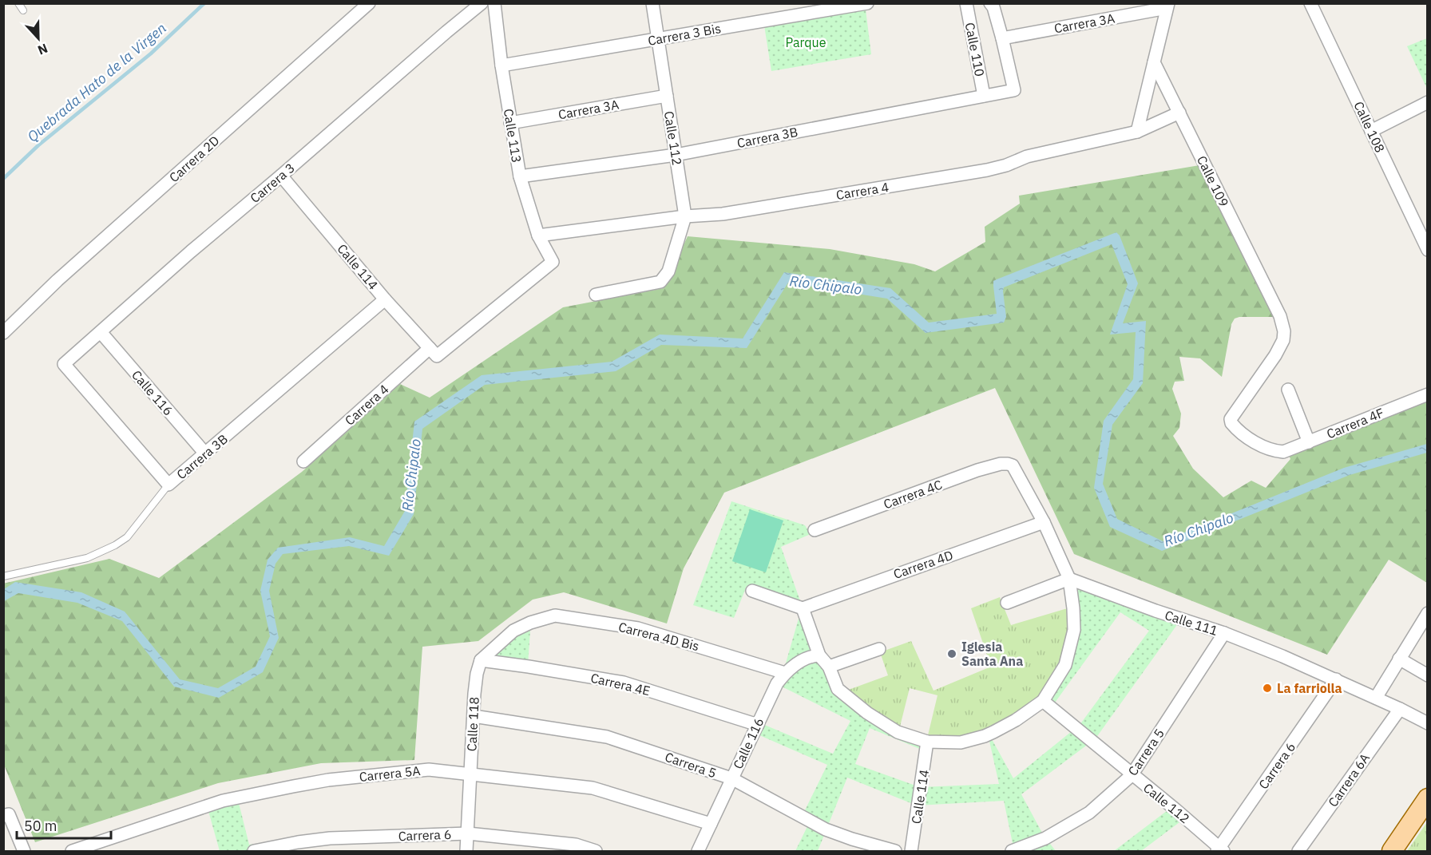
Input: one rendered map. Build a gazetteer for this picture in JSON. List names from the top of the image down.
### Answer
{
  "streets": {
    "street": [
      "Carrera 3A",
      "Carrera 3 Bis",
      "Calle 110",
      "Calle 108",
      "Calle 113",
      "Carrera 3B",
      "Calle 112",
      "Carrera 2D",
      "Calle 109",
      "Carrera 3",
      "Carrera 4",
      "Calle 114",
      "Calle 116",
      "Carrera 4F",
      "Carrera 4C",
      "Carrera 4D",
      "Calle 111",
      "Carrera 4D Bis",
      "Carrera 4E",
      "Calle 118",
      "Carrera 5",
      "Carrera 6",
      "Carrera 5A",
      "Carrera 6A"
    ]
  },
  "crossings": [
    ["Carrera 3A", "Calle 110"],
    ["Carrera 3A", "Calle 113"],
    ["Carrera 3A", "Calle 112"],
    ["Carrera 3 Bis", "Calle 113"],
    ["Carrera 3 Bis", "Calle 112"],
    ["Calle 110", "Carrera 3B"],
    ["Calle 113", "Carrera 3B"],
    ["Calle 113", "Carrera 4"],
    ["Carrera 3B", "Calle 112"],
    ["Carrera 3B", "Carrera 3"],
    ["Carrera 3B", "Calle 114"],
    ["Carrera 3B", "Calle 116"],
    ["Calle 112", "Carrera 4"],
    ["Calle 112", "Carrera 5"],
    ["Calle 112", "Carrera 6"],
    ["Calle 109", "Carrera 4"],
    ["Calle 109", "Carrera 4F"],
    ["Carrera 3", "Calle 114"],
    ["Carrera 3", "Calle 116"],
    ["Carrera 4", "Calle 114"],
    ["Calle 116", "Carrera 4D Bis"],
    ["Calle 116", "Carrera 4E"],
    ["Calle 116", "Carrera 5"],
    ["Calle 116", "Carrera 5A"],
    ["Carrera 4C", "Carrera 4D"],
    ["Calle 111", "Carrera 5"],
    ["Calle 111", "Carrera 6"],
    ["Calle 111", "Carrera 6A"],
    ["Carrera 4D Bis", "Carrera 4E"],
    ["Carrera 4D Bis", "Calle 118"],
    ["Carrera 4E", "Calle 118"],
    ["Calle 118", "Carrera 5"],
    ["Calle 118", "Carrera 6"],
    ["Calle 118", "Carrera 5A"]
  ],
  "water": ["Quebrada Hato de la Virgen", "Río Chipalo"],
  "parks": ["Parque"],
  "places": ["Iglesia Santa Ana", "La farriolla"],
  "scale_bar": "50 m",
  "north": "bottom"
}
